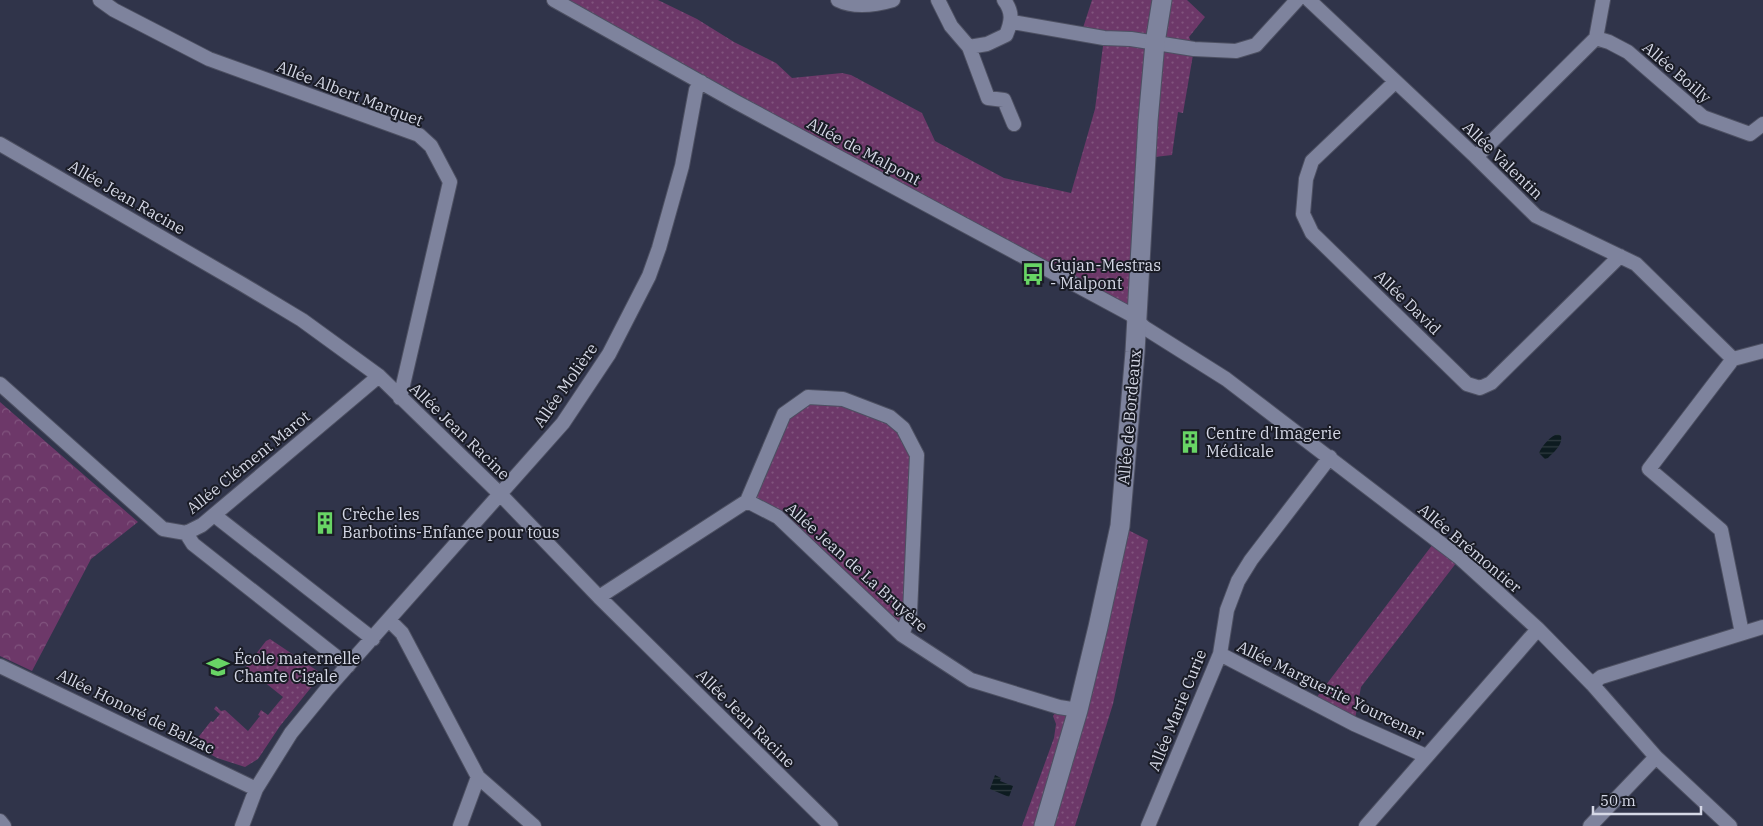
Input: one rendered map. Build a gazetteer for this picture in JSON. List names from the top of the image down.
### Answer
{
  "streets": {
    "main road": ["Allée de Bordeaux"],
    "street": [
      "Allée Boilly",
      "Allée Albert Marquet",
      "Allée de Malpont",
      "Allée Valentin",
      "Allée Jean Racine",
      "Allée David",
      "Allée Molière",
      "Allée Clément Marot",
      "Allée Brémontier",
      "Allée Jean de La Bruyère",
      "Allée Marguerite Yourcenar",
      "Allée Marie Curie",
      "Allée Honoré de Balzac"
    ]
  },
  "crossings": [
    ["Allée Albert Marquet", "Allée Jean Racine"],
    ["Allée de Malpont", "Allée Molière"],
    ["Allée de Malpont", "Allée de Bordeaux"],
    ["Allée de Malpont", "Allée Brémontier"],
    ["Allée Valentin", "Allée David"],
    ["Allée Jean Racine", "Allée Molière"],
    ["Allée Jean Racine", "Allée Clément Marot"],
    ["Allée Molière", "Allée Honoré de Balzac"],
    ["Allée de Bordeaux", "Allée Jean de La Bruyère"],
    ["Allée Brémontier", "Allée Marie Curie"],
    ["Allée Marguerite Yourcenar", "Allée Marie Curie"]
  ],
  "places": {
    "bus stop": ["Gujan-Mestras - Malpont"],
    "building": ["Centre d'Imagerie Médicale", "Crèche les Barbotins-Enfance pour tous"],
    "school or university": ["École maternelle Chante Cigale"]
  },
  "scale_bar": "50 m"
}
